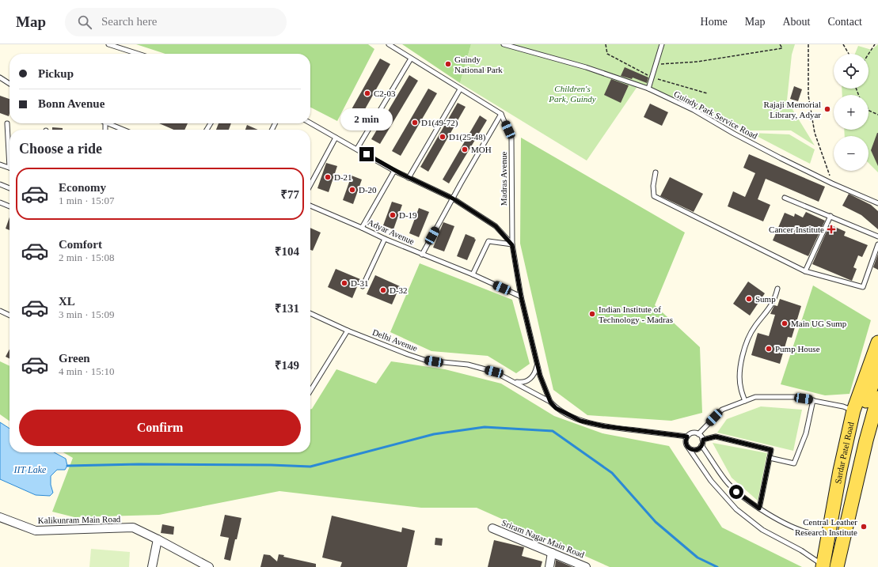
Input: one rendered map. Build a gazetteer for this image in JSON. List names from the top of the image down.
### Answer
{
  "streets": {
    "main road": ["Sardar Patel Road"],
    "street": ["Kalikunram Main Road", "Sriram Nagar Main Road"],
    "lane": [
      "Guindy Park Service Road",
      "Madras Avenue",
      "Adyar Avenue",
      "Delhi Avenue"
    ]
  },
  "crossings": [
    ["Madras Avenue", "Adyar Avenue"],
    ["Madras Avenue", "Delhi Avenue"]
  ],
  "water": ["IIT Lake"],
  "parks": ["Children's Park, Guindy"],
  "places": {
    "other": [
      "Guindy National Park",
      "C2-03",
      "Rajaji Memorial Library, Adyar",
      "D1(49-72)",
      "D1(25-48)",
      "MOH",
      "D-21",
      "D-20",
      "D-19",
      "D-31",
      "D-32",
      "Sump",
      "Indian Institute of Technology - Madras",
      "Main UG Sump",
      "Pump House",
      "Central Leather Research Institute"
    ],
    "health": ["Cancer Institute"]
  },
  "page": {
    "header": "Map",
    "search": "Search here",
    "nav": [
      "Home",
      "Map",
      "About",
      "Contact"
    ],
    "map_buttons": ["+", "−"],
    "banner": ["Pickup", "Bonn Avenue"],
    "bubble": "2 min",
    "heading": "Choose a ride",
    "list": [
      {
        "name": "Economy",
        "note": "1 min · 15:07",
        "value": "₹77"
      },
      {
        "name": "Comfort",
        "note": "2 min · 15:08",
        "value": "₹104"
      },
      {
        "name": "XL",
        "note": "3 min · 15:09",
        "value": "₹131"
      },
      {
        "name": "Green",
        "note": "4 min · 15:10",
        "value": "₹149"
      }
    ],
    "buttons": "Confirm"
  }
}
